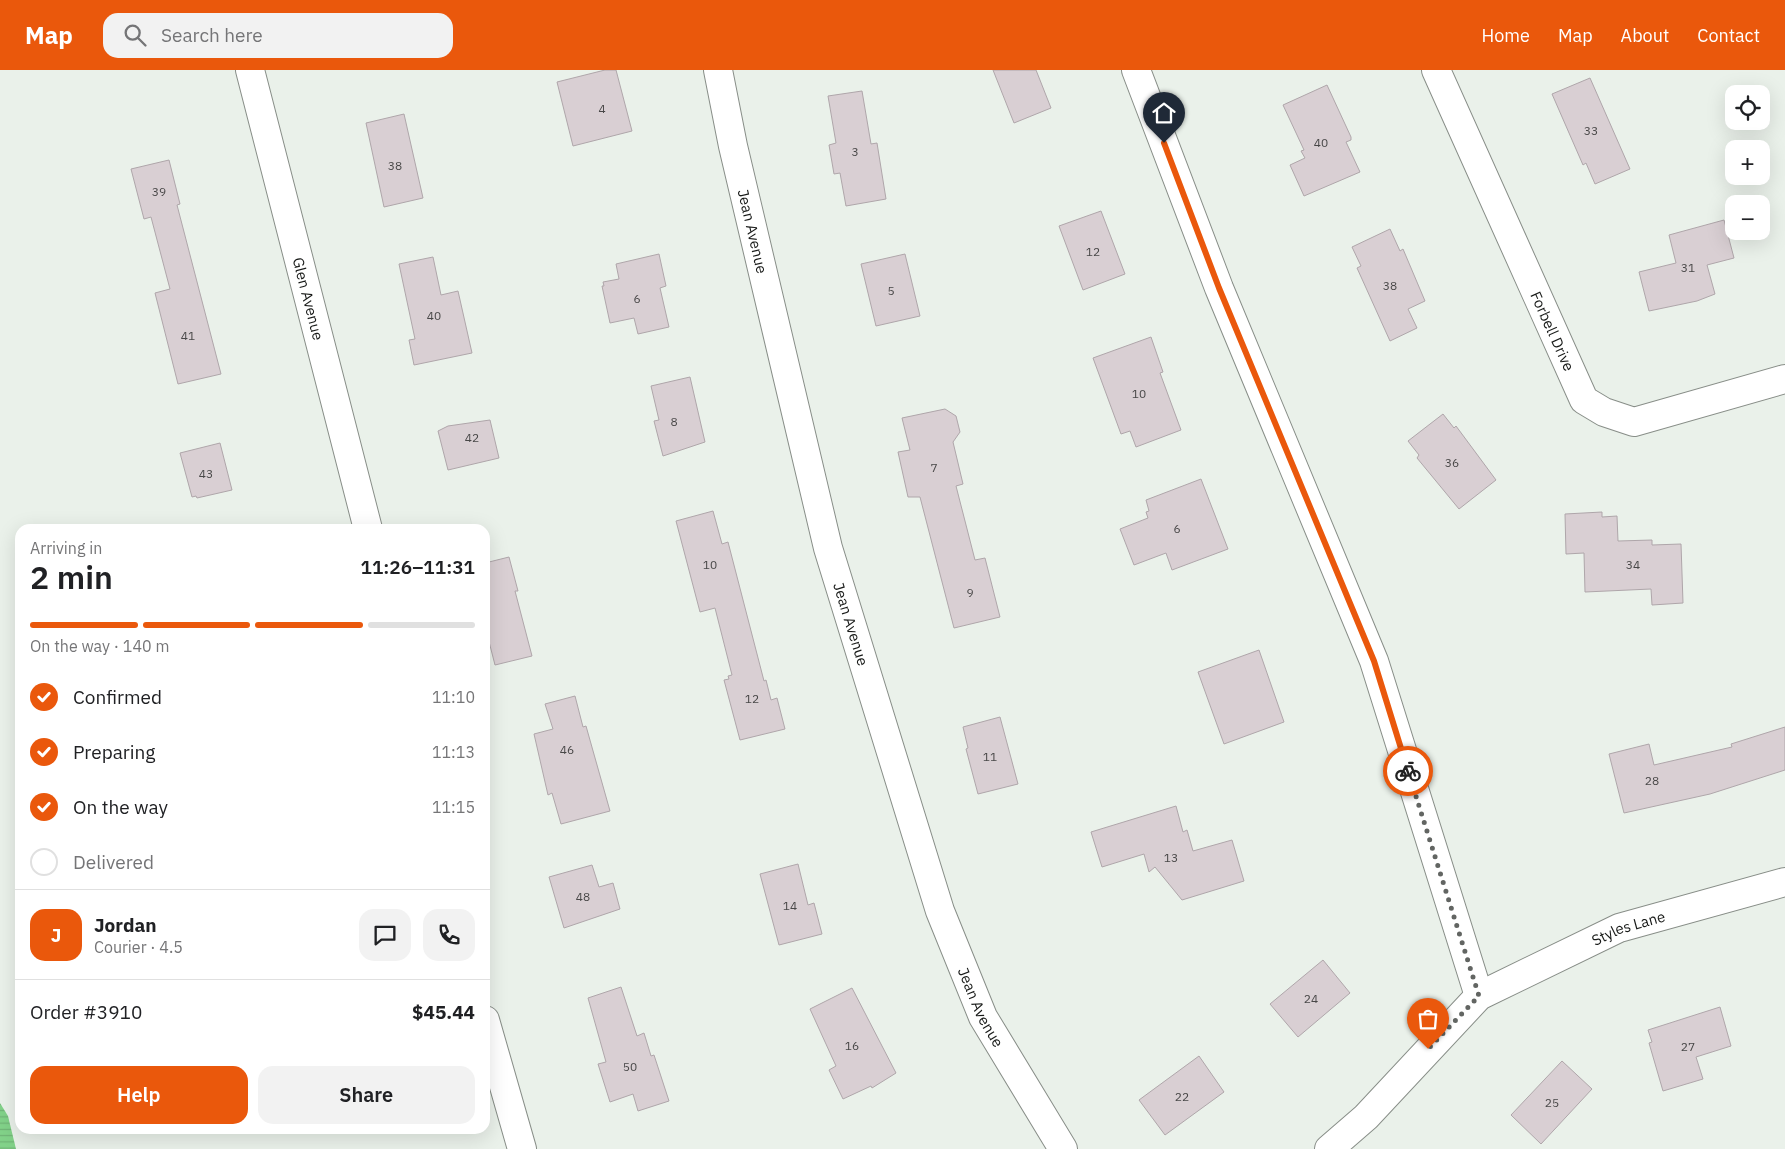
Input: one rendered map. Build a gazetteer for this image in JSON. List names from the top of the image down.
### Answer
{
  "streets": {
    "street": [
      "Jean Avenue",
      "Glen Avenue",
      "Forbell Drive",
      "Styles Lane"
    ]
  },
  "house_numbers": [
    "4",
    "33",
    "40",
    "3",
    "38",
    "39",
    "12",
    "31",
    "38",
    "5",
    "6",
    "40",
    "41",
    "10",
    "8",
    "42",
    "36",
    "7",
    "43",
    "6",
    "10",
    "34",
    "9",
    "12",
    "46",
    "11",
    "28",
    "13",
    "48",
    "14",
    "24",
    "16",
    "27",
    "50",
    "22",
    "25"
  ],
  "page": {
    "header": "Map",
    "search": "Search here",
    "nav": [
      "Home",
      "Map",
      "About",
      "Contact"
    ],
    "map_buttons": ["+", "−"],
    "heading": ["2 min", "Arriving in", "11:26–11:31"],
    "panel": [
      "Jordan",
      "Courier · 4.5",
      "Order #3910",
      "$45.44"
    ],
    "bar": "On the way · 140 m",
    "list": [
      ["Confirmed", "11:10"],
      ["Preparing", "11:13"],
      ["On the way", "11:15"],
      "Delivered"
    ],
    "round": "J",
    "buttons": ["Help", "Share"]
  }
}
